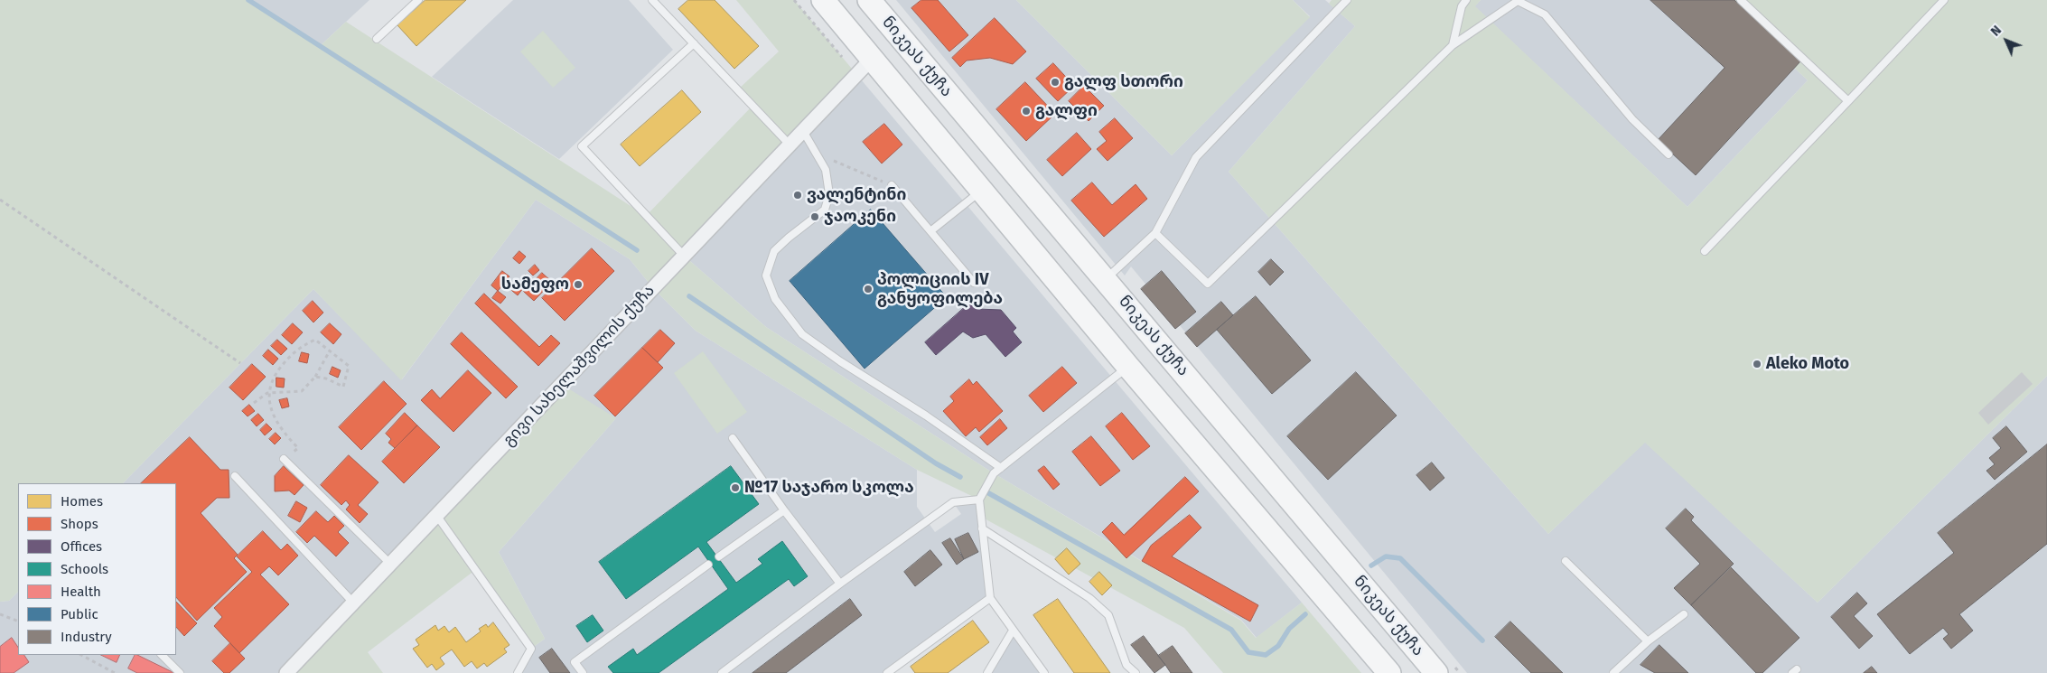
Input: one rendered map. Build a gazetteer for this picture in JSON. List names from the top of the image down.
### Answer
{
  "streets": {
    "main road": ["ნიკეას ქუჩა"],
    "street": ["გივი სახელაშვილის ქუჩა"]
  },
  "places": [
    "გალფ სთორი",
    "გალფი",
    "ვალენტინი",
    "ჯაოკენი",
    "სამეფო",
    "პოლიციის IV განყოფილება",
    "Aleko Moto",
    "№17 საჯარო სკოლა"
  ],
  "legend": [
    "Homes",
    "Shops",
    "Offices",
    "Schools",
    "Health",
    "Public",
    "Industry"
  ],
  "north": "top left"
}
